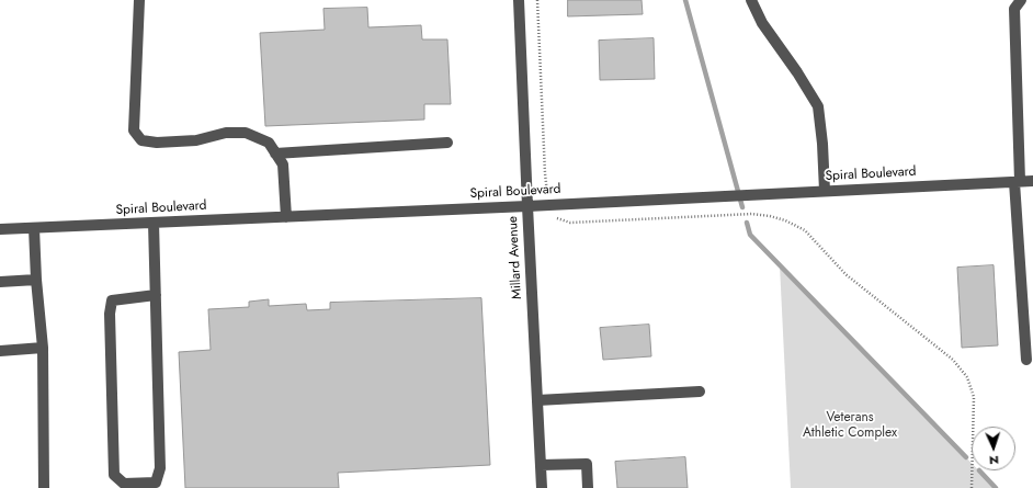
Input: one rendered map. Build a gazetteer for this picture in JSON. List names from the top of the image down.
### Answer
{
  "streets": {
    "street": ["Spiral Boulevard", "Millard Avenue"]
  },
  "crossings": [
    ["Spiral Boulevard", "Millard Avenue"]
  ],
  "parks": ["Veterans Athletic Complex"],
  "north": "bottom"
}
